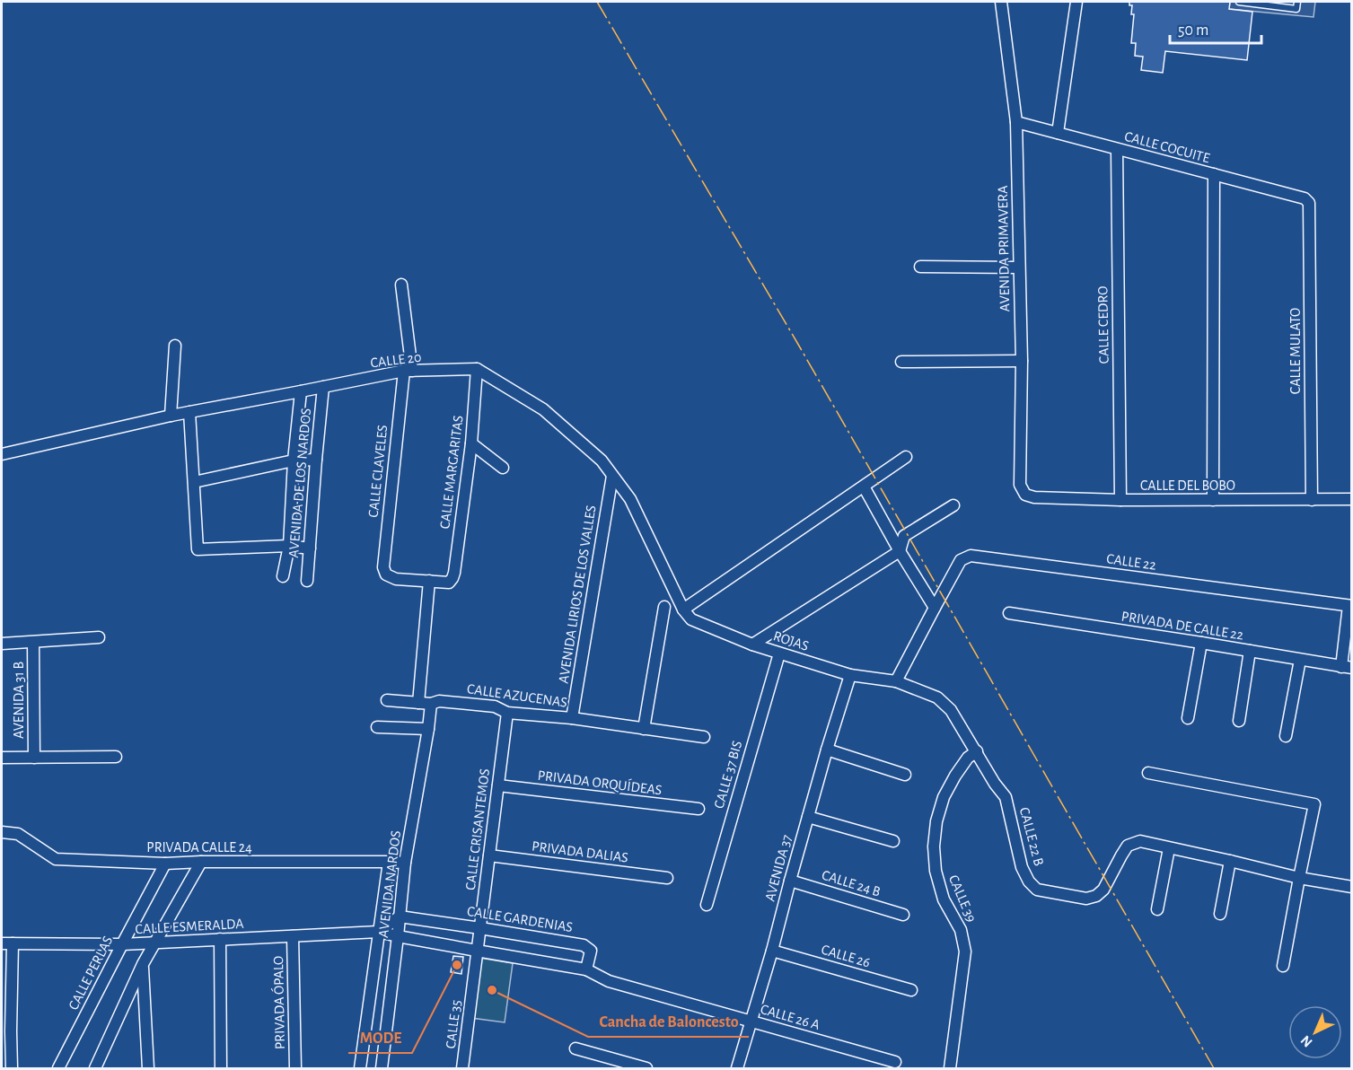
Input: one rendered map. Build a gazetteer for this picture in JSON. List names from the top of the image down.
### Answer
{
  "streets": {
    "street": [
      "CALLE COCUITE",
      "AVENIDA PRIMAVERA",
      "CALLE CEDRO",
      "CALLE MULATO",
      "CALLE 20",
      "CALLE CLAVELES",
      "CALLE MARGARITAS",
      "AVENIDA DE LOS NARDOS",
      "CALLE DEL BOBO",
      "CALLE 22",
      "AVENIDA LIRIOS DE LOS VALLES",
      "PRIVADA DE CALLE 22",
      "ROJAS",
      "CALLE AZUCENAS",
      "AVENIDA 31 B",
      "CALLE 37 BIS",
      "PRIVADA ORQUÍDEAS",
      "CALLE CRISANTEMOS",
      "CALLE 22 B",
      "PRIVADA CALLE 24",
      "PRIVADA DALIAS",
      "AVENIDA 37",
      "CALLE 24 B",
      "AVENIDA NARDOS",
      "CALLE 39",
      "CALLE GARDENIAS",
      "CALLE ESMERALDA",
      "CALLE 26",
      "CALLE PERLAS",
      "PRIVADA ÓPALO",
      "CALLE 26 A",
      "CALLE 35"
    ]
  },
  "crossings": [
    ["CALLE COCUITE", "AVENIDA PRIMAVERA"],
    ["CALLE COCUITE", "CALLE CEDRO"],
    ["CALLE COCUITE", "CALLE MULATO"],
    ["AVENIDA PRIMAVERA", "CALLE DEL BOBO"],
    ["CALLE CEDRO", "CALLE DEL BOBO"],
    ["CALLE MULATO", "CALLE DEL BOBO"],
    ["CALLE 20", "CALLE CLAVELES"],
    ["CALLE 20", "CALLE MARGARITAS"],
    ["CALLE 20", "AVENIDA DE LOS NARDOS"],
    ["CALLE CLAVELES", "CALLE MARGARITAS"],
    ["CALLE 22", "ROJAS"],
    ["CALLE 22", "CALLE 22 B"],
    ["AVENIDA LIRIOS DE LOS VALLES", "CALLE AZUCENAS"],
    ["ROJAS", "CALLE 37 BIS"],
    ["ROJAS", "CALLE 22 B"],
    ["ROJAS", "AVENIDA 37"],
    ["CALLE AZUCENAS", "CALLE CRISANTEMOS"],
    ["CALLE AZUCENAS", "AVENIDA NARDOS"],
    ["PRIVADA ORQUÍDEAS", "CALLE CRISANTEMOS"],
    ["CALLE CRISANTEMOS", "PRIVADA DALIAS"],
    ["CALLE CRISANTEMOS", "CALLE GARDENIAS"],
    ["CALLE CRISANTEMOS", "CALLE 35"],
    ["CALLE 22 B", "CALLE 39"],
    ["PRIVADA CALLE 24", "AVENIDA NARDOS"],
    ["PRIVADA CALLE 24", "CALLE PERLAS"],
    ["AVENIDA 37", "CALLE 24 B"],
    ["AVENIDA 37", "CALLE 26"],
    ["AVENIDA 37", "CALLE 26 A"],
    ["AVENIDA NARDOS", "CALLE GARDENIAS"],
    ["AVENIDA NARDOS", "CALLE ESMERALDA"],
    ["CALLE GARDENIAS", "CALLE 26 A"],
    ["CALLE ESMERALDA", "CALLE PERLAS"],
    ["CALLE ESMERALDA", "PRIVADA ÓPALO"]
  ],
  "places": ["MODE", "Cancha de Baloncesto"],
  "scale_bar": "50 m",
  "north": "bottom left"
}
